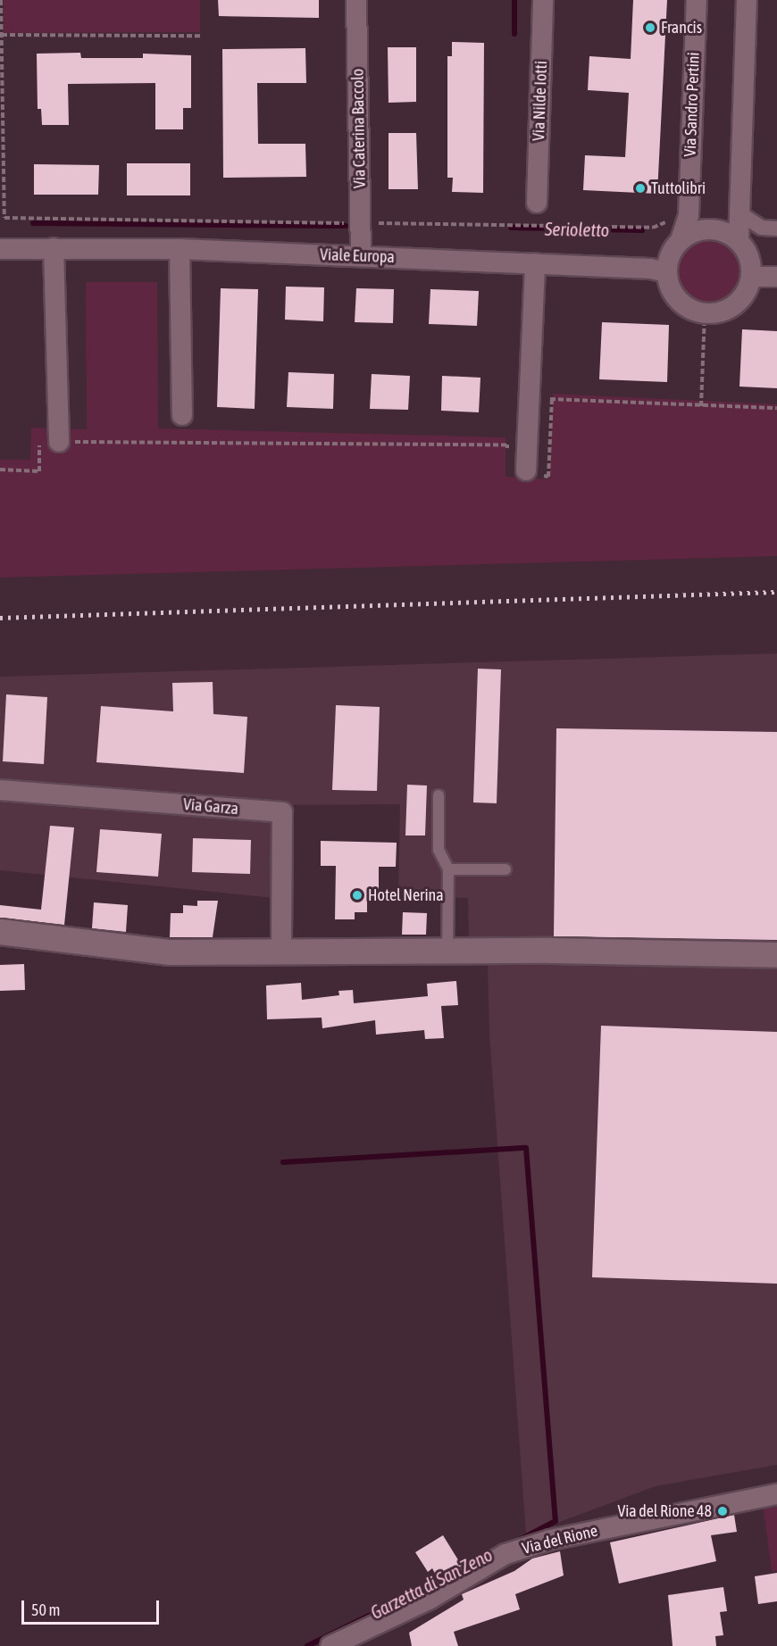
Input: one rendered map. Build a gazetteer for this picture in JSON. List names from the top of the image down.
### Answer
{
  "streets": {
    "street": [
      "Via Nilde Iotti",
      "Via Sandro Pertini",
      "Via Caterina Baccolo",
      "Viale Europa",
      "Via Garza",
      "Via del Rione"
    ]
  },
  "crossings": [
    ["Via Sandro Pertini", "Viale Europa"],
    ["Via Caterina Baccolo", "Viale Europa"]
  ],
  "water": ["Serioletto", "Garzetta di San Zeno"],
  "places": [
    "Francis",
    "Tuttolibri",
    "Hotel Nerina",
    "Via del Rione 48"
  ],
  "scale_bar": "50 m"
}
